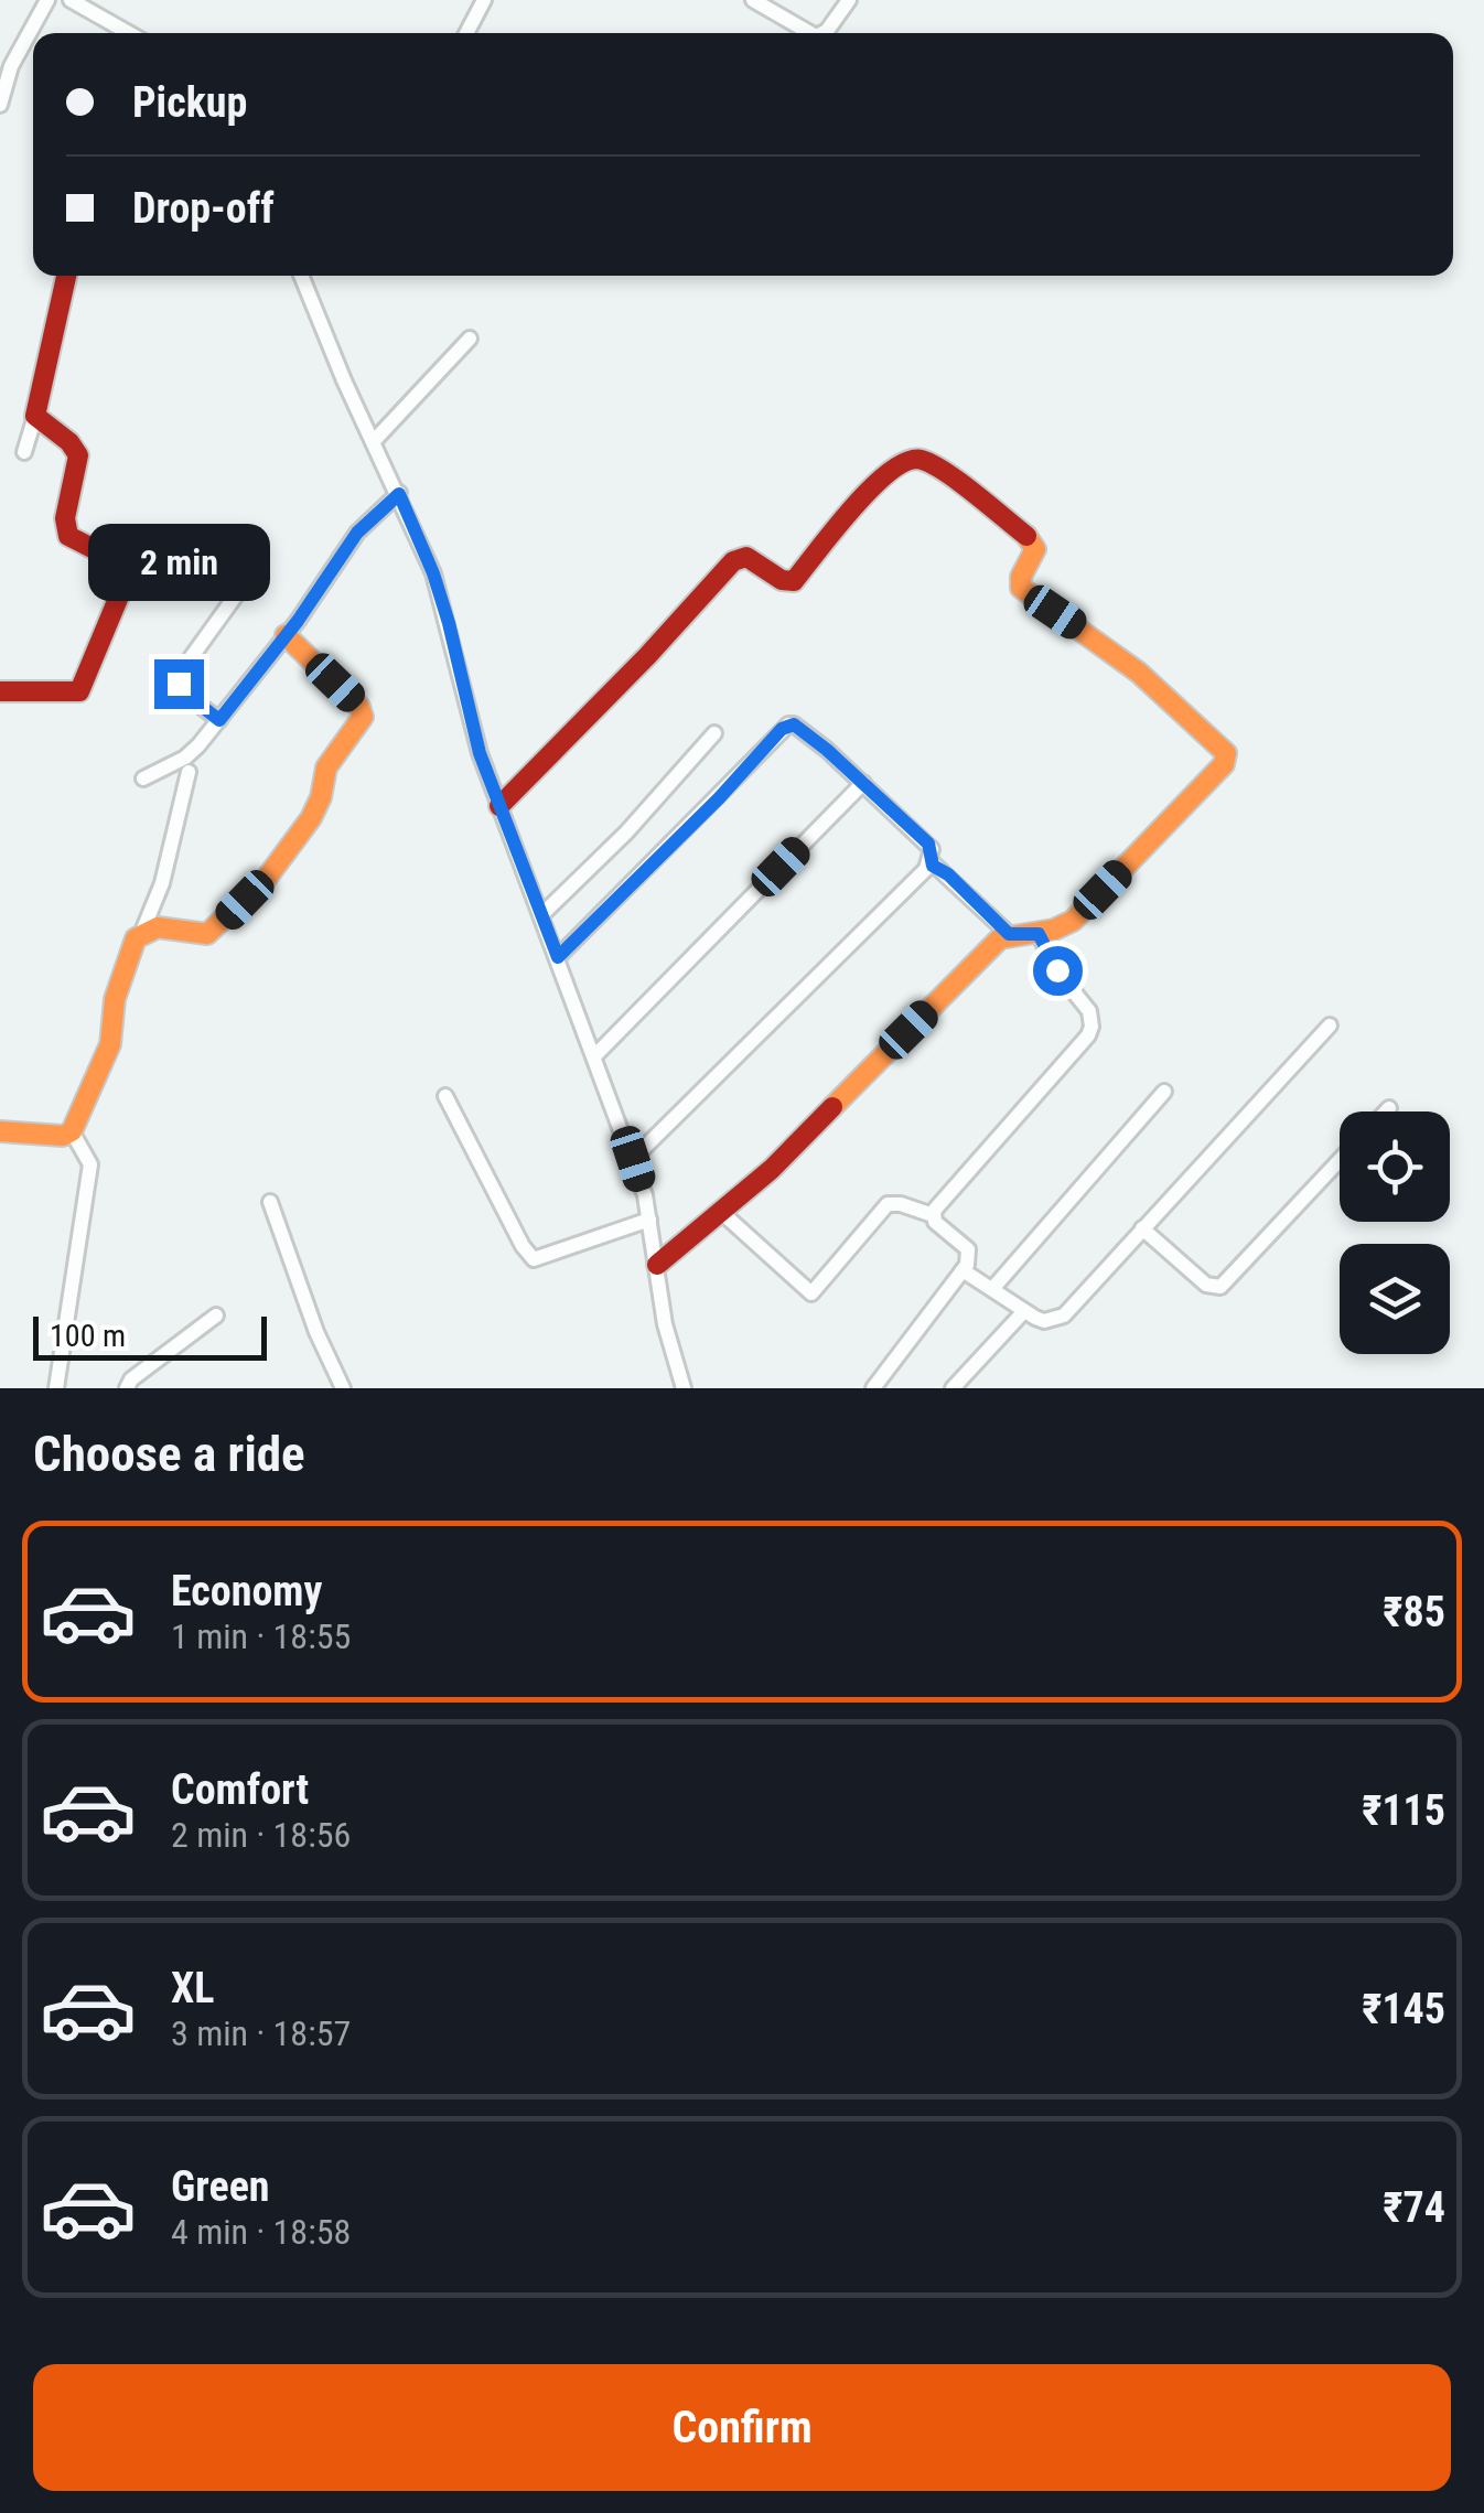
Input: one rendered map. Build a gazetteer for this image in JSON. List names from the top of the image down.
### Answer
{
  "scale_bar": "100 m",
  "page": {
    "banner": ["Pickup", "Drop-off"],
    "bubble": "2 min",
    "scale": "100 m",
    "heading": "Choose a ride",
    "list": [
      {
        "name": "Economy",
        "note": "1 min · 18:55",
        "value": "₹85"
      },
      {
        "name": "Comfort",
        "note": "2 min · 18:56",
        "value": "₹115"
      },
      {
        "name": "XL",
        "note": "3 min · 18:57",
        "value": "₹145"
      },
      {
        "name": "Green",
        "note": "4 min · 18:58",
        "value": "₹74"
      }
    ],
    "buttons": "Confirm"
  }
}
